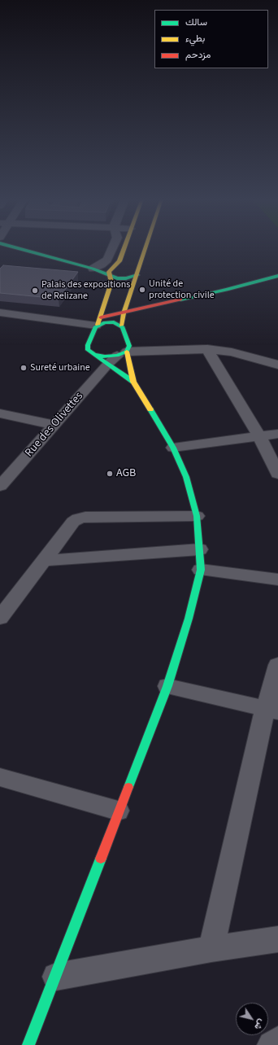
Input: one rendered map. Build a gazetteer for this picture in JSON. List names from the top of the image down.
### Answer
{
  "streets": {
    "street": ["Rue des Olivettes"]
  },
  "places": [
    "Unité de protection civile",
    "Palais des expositions de Relizane",
    "Sureté urbaine",
    "AGB"
  ],
  "legend": ["سالك", "بطيء", "مزدحم"],
  "north": "bottom right"
}
